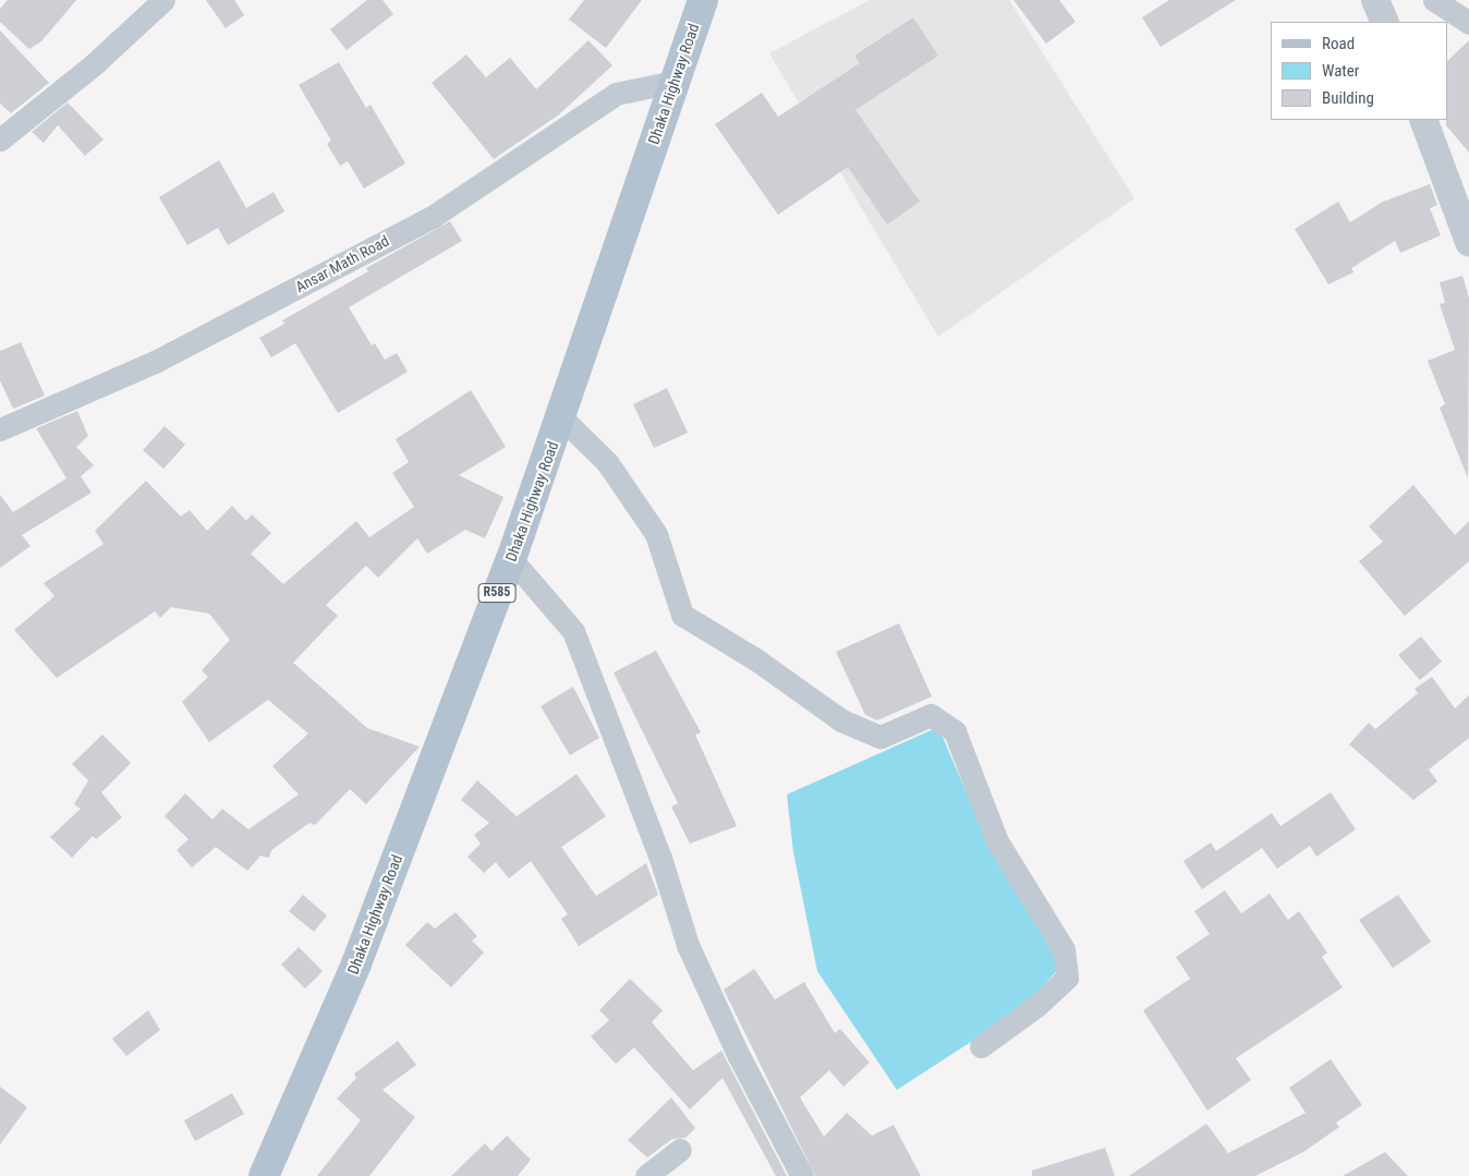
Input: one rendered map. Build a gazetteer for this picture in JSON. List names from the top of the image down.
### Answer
{
  "streets": {
    "main road": ["Dhaka Highway Road", "R585"],
    "street": ["Ansar Math Road"]
  },
  "crossings": [
    ["Dhaka Highway Road", "Ansar Math Road"]
  ],
  "legend": ["Road", "Water", "Building"]
}
